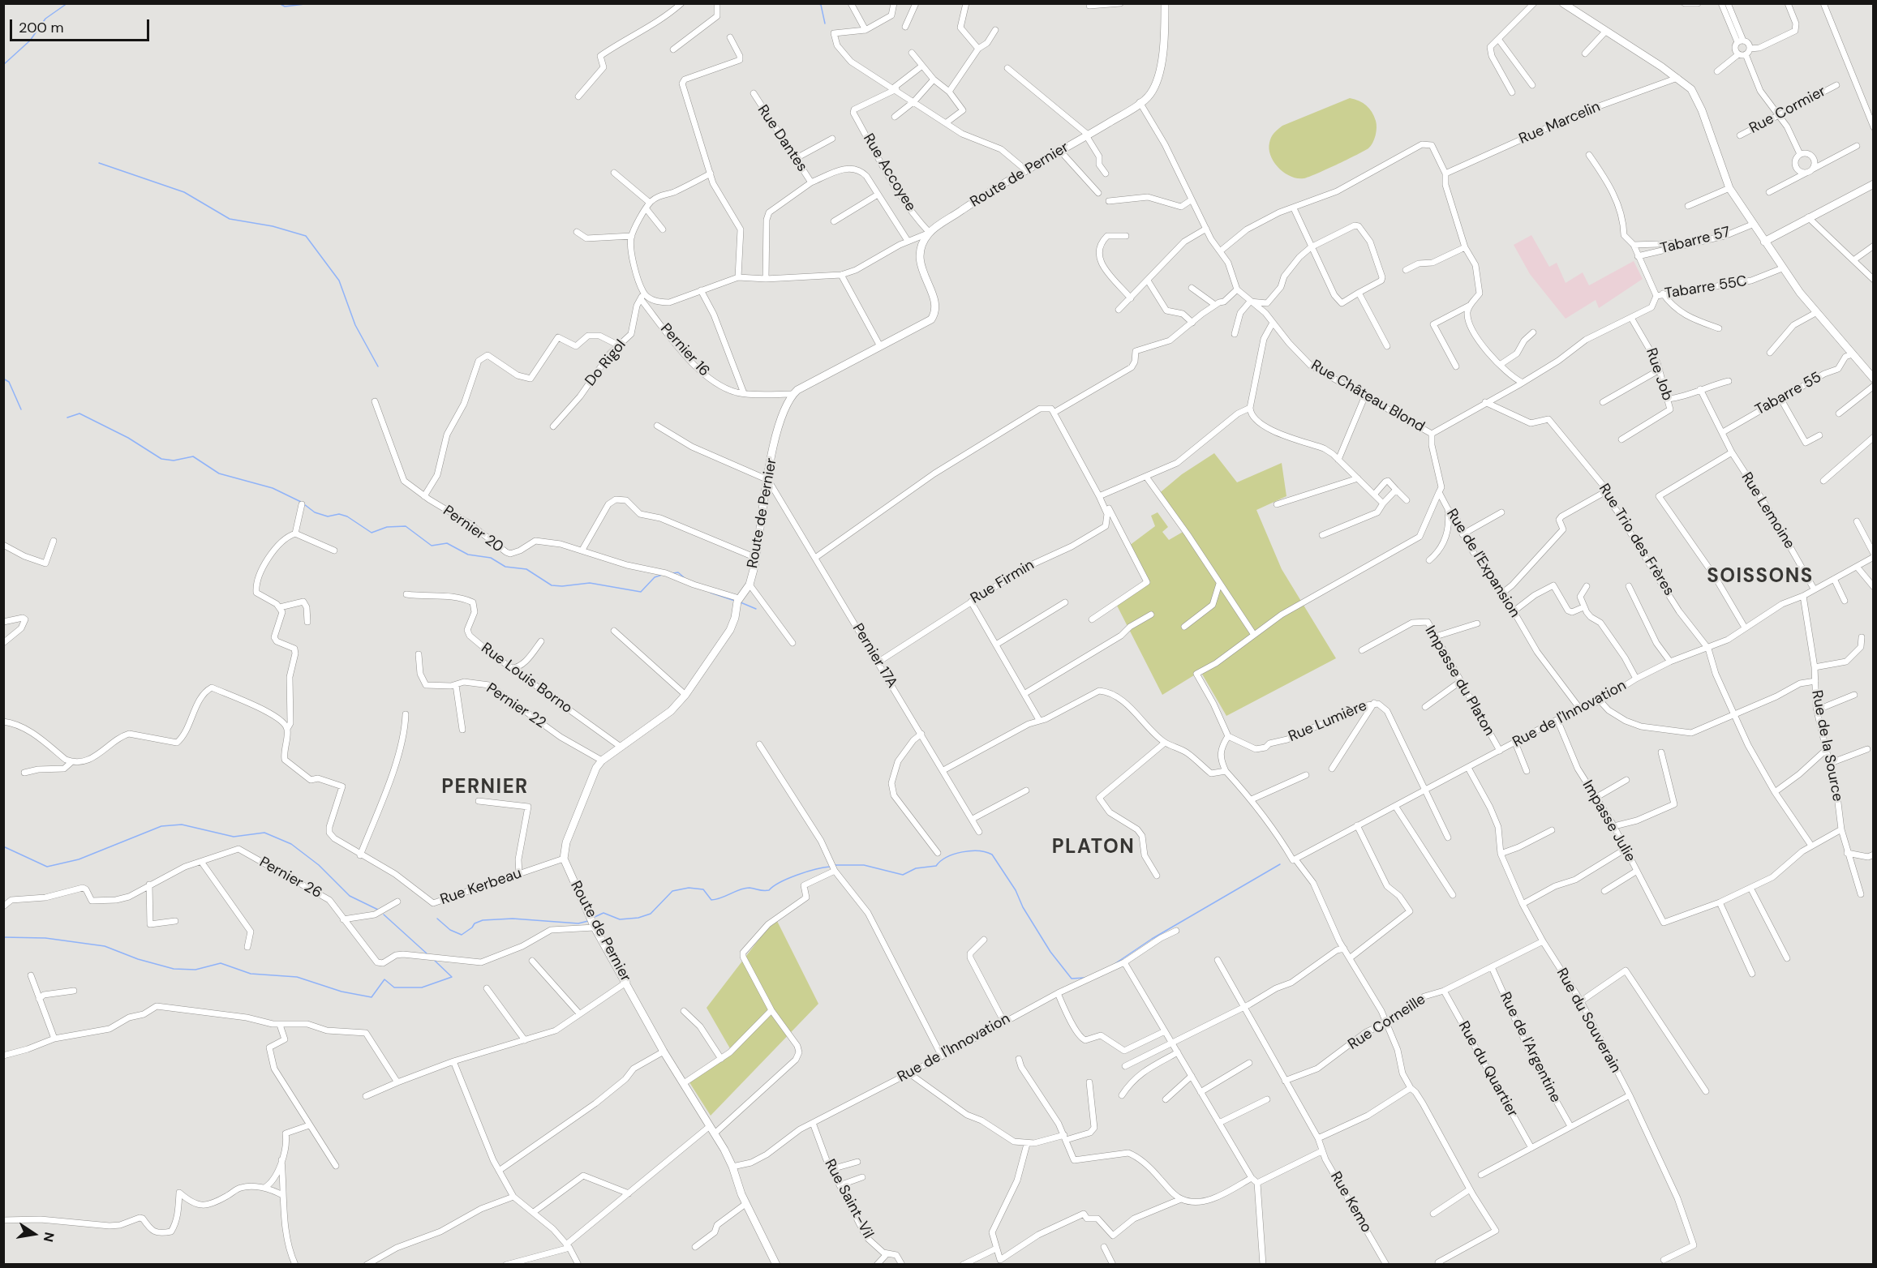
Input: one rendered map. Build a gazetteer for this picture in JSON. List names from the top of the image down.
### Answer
{
  "streets": {
    "street": [
      "Rue Cormier",
      "Rue Marcelin",
      "Rue Dantes",
      "Rue Accoyee",
      "Route de Pernier",
      "Tabarre 57",
      "Tabarre 55C",
      "Pernier 16",
      "Do Rigol",
      "Rue Job",
      "Tabarre 55",
      "Rue Château Blond",
      "Rue Lemoine",
      "Pernier 20",
      "Rue Trio des Frères",
      "Rue de l'Expansion",
      "Rue Firmin",
      "Pernier 17A",
      "Rue Louis Borno",
      "Impasse du Platon",
      "Pernier 22",
      "Rue de l'Innovation",
      "Rue Lumière",
      "Rue de la Source",
      "Impasse Julie",
      "Pernier 26",
      "Rue Kerbeau",
      "Rue du Souverain",
      "Rue Corneille",
      "Rue de l'Argentine",
      "Rue du Quartier",
      "Rue Saint-Vil",
      "Rue Kemo"
    ]
  },
  "crossings": [
    ["Rue Accoyee", "Route de Pernier"],
    ["Route de Pernier", "Pernier 16"],
    ["Route de Pernier", "Rue Château Blond"],
    ["Route de Pernier", "Pernier 20"],
    ["Route de Pernier", "Pernier 17A"],
    ["Route de Pernier", "Rue Louis Borno"],
    ["Route de Pernier", "Pernier 22"],
    ["Route de Pernier", "Rue de l'Innovation"],
    ["Route de Pernier", "Pernier 26"],
    ["Route de Pernier", "Rue Kerbeau"],
    ["Tabarre 55C", "Rue Château Blond"],
    ["Pernier 16", "Do Rigol"],
    ["Rue Job", "Rue Château Blond"],
    ["Tabarre 55", "Rue Lemoine"],
    ["Rue Château Blond", "Rue Trio des Frères"],
    ["Rue Château Blond", "Rue de l'Expansion"],
    ["Rue Lemoine", "Rue de l'Innovation"],
    ["Rue Trio des Frères", "Rue de l'Innovation"],
    ["Rue de l'Expansion", "Rue de l'Innovation"],
    ["Rue Firmin", "Pernier 17A"],
    ["Impasse du Platon", "Rue de l'Innovation"],
    ["Rue de l'Innovation", "Rue Lumière"],
    ["Rue de l'Innovation", "Rue de la Source"],
    ["Rue de l'Innovation", "Impasse Julie"],
    ["Rue de l'Innovation", "Rue du Souverain"],
    ["Rue de l'Innovation", "Rue Saint-Vil"],
    ["Rue du Souverain", "Rue Corneille"],
    ["Rue Corneille", "Rue de l'Argentine"],
    ["Rue Corneille", "Rue du Quartier"],
    ["Rue Corneille", "Rue Kemo"]
  ],
  "districts": ["SOISSONS", "PERNIER", "PLATON"],
  "scale_bar": "200 m",
  "north": "right"
}
